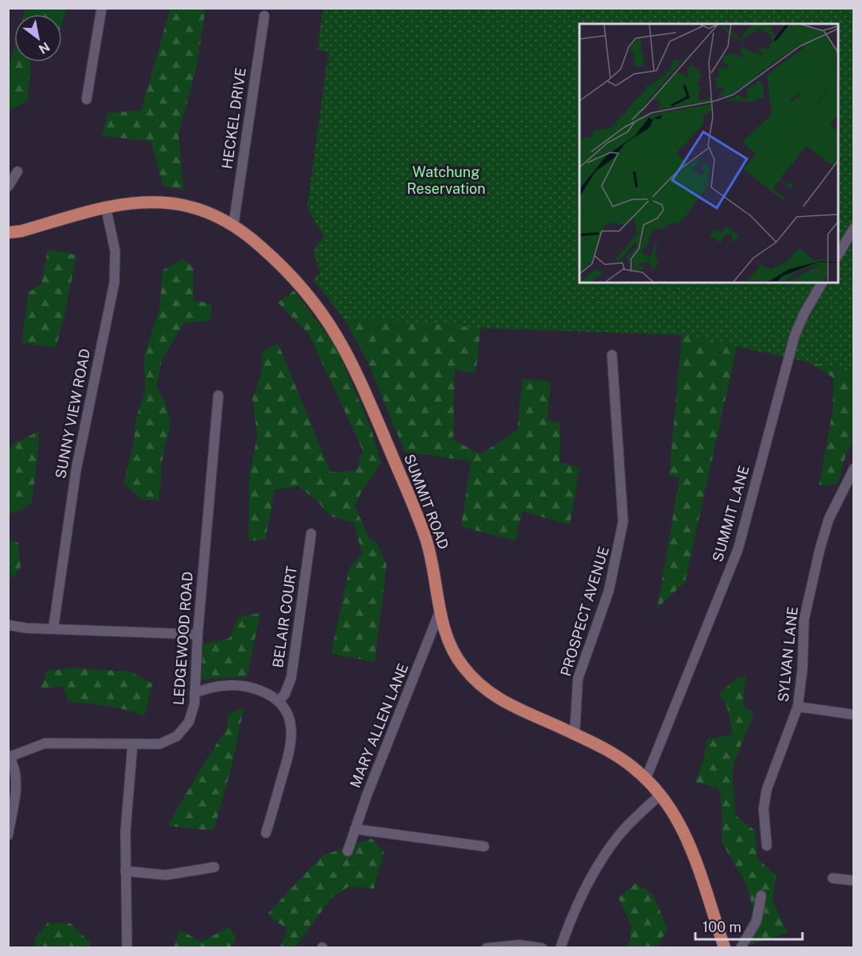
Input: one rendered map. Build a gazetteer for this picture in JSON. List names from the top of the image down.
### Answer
{
  "streets": {
    "main road": ["SUMMIT ROAD"],
    "street": [
      "HECKEL DRIVE",
      "SUNNY VIEW ROAD",
      "SUMMIT LANE",
      "PROSPECT AVENUE",
      "BELAIR COURT",
      "LEDGEWOOD ROAD",
      "SYLVAN LANE",
      "MARY ALLEN LANE"
    ]
  },
  "crossings": [
    ["HECKEL DRIVE", "SUMMIT ROAD"],
    ["SUNNY VIEW ROAD", "SUMMIT ROAD"],
    ["SUMMIT ROAD", "SUMMIT LANE"],
    ["SUMMIT ROAD", "PROSPECT AVENUE"],
    ["SUMMIT ROAD", "MARY ALLEN LANE"]
  ],
  "parks": ["Watchung Reservation"],
  "scale_bar": "100 m",
  "north": "bottom right"
}
